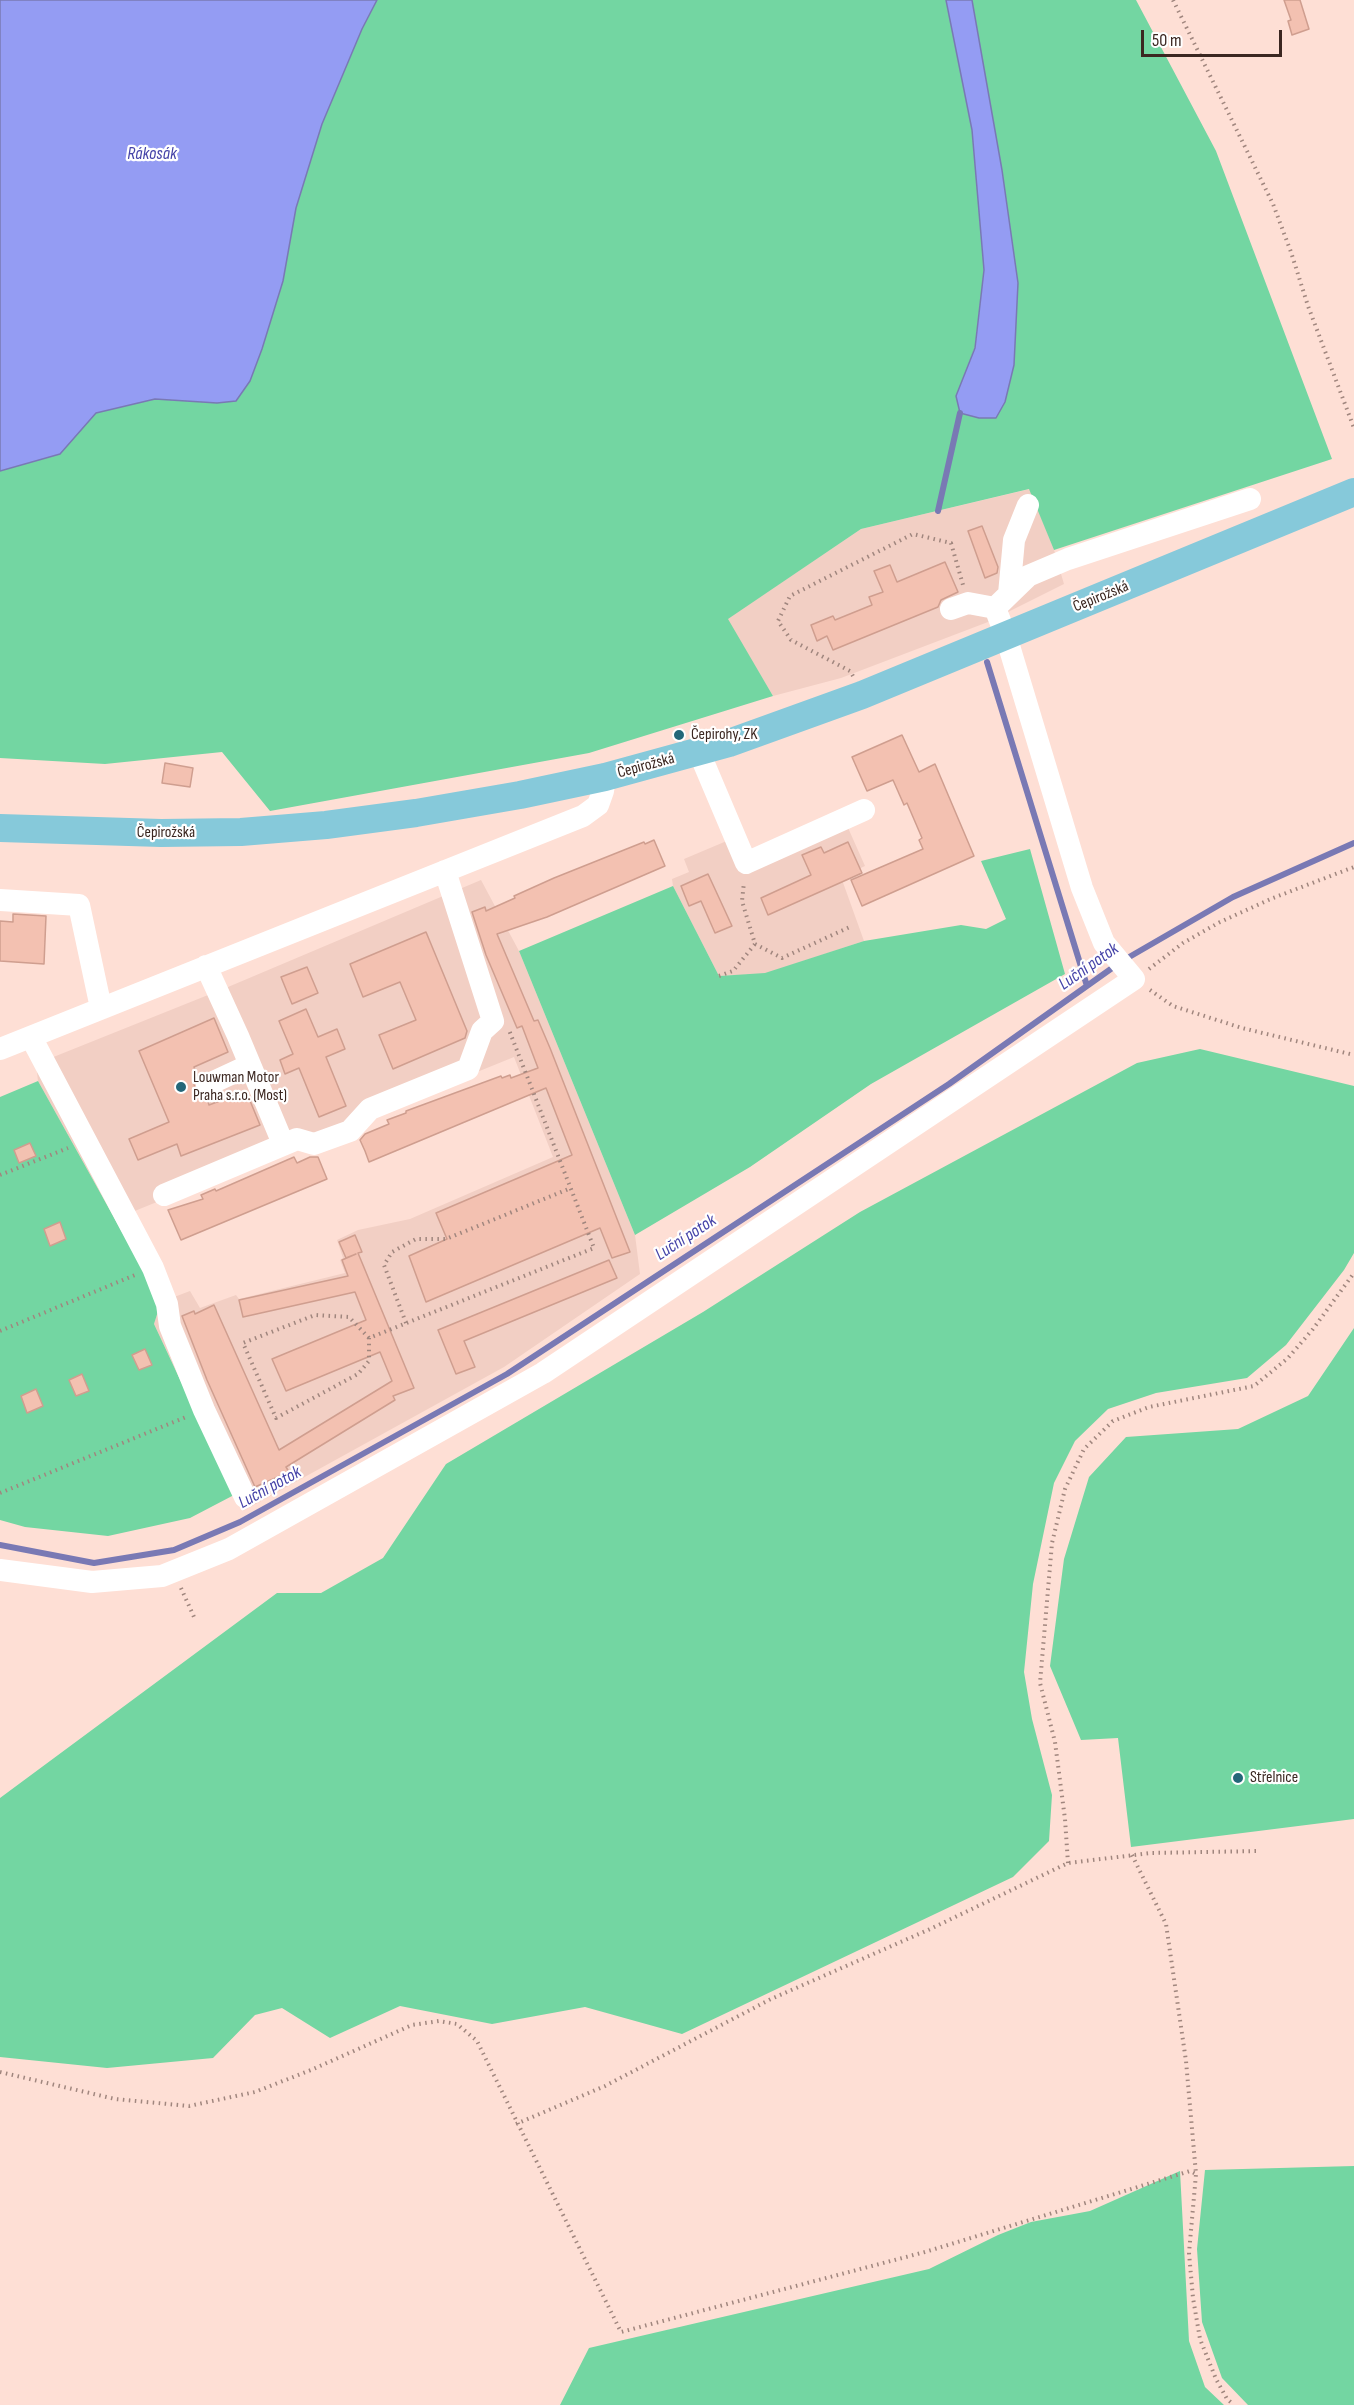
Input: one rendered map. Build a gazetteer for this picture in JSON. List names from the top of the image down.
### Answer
{
  "streets": {
    "main road": ["Čepirožská"]
  },
  "water": ["Rákosák", "Luční potok"],
  "places": ["Čepirohy, ZK", "Louwman Motor Praha s.r.o. (Most)", "Střelnice"],
  "scale_bar": "50 m"
}
